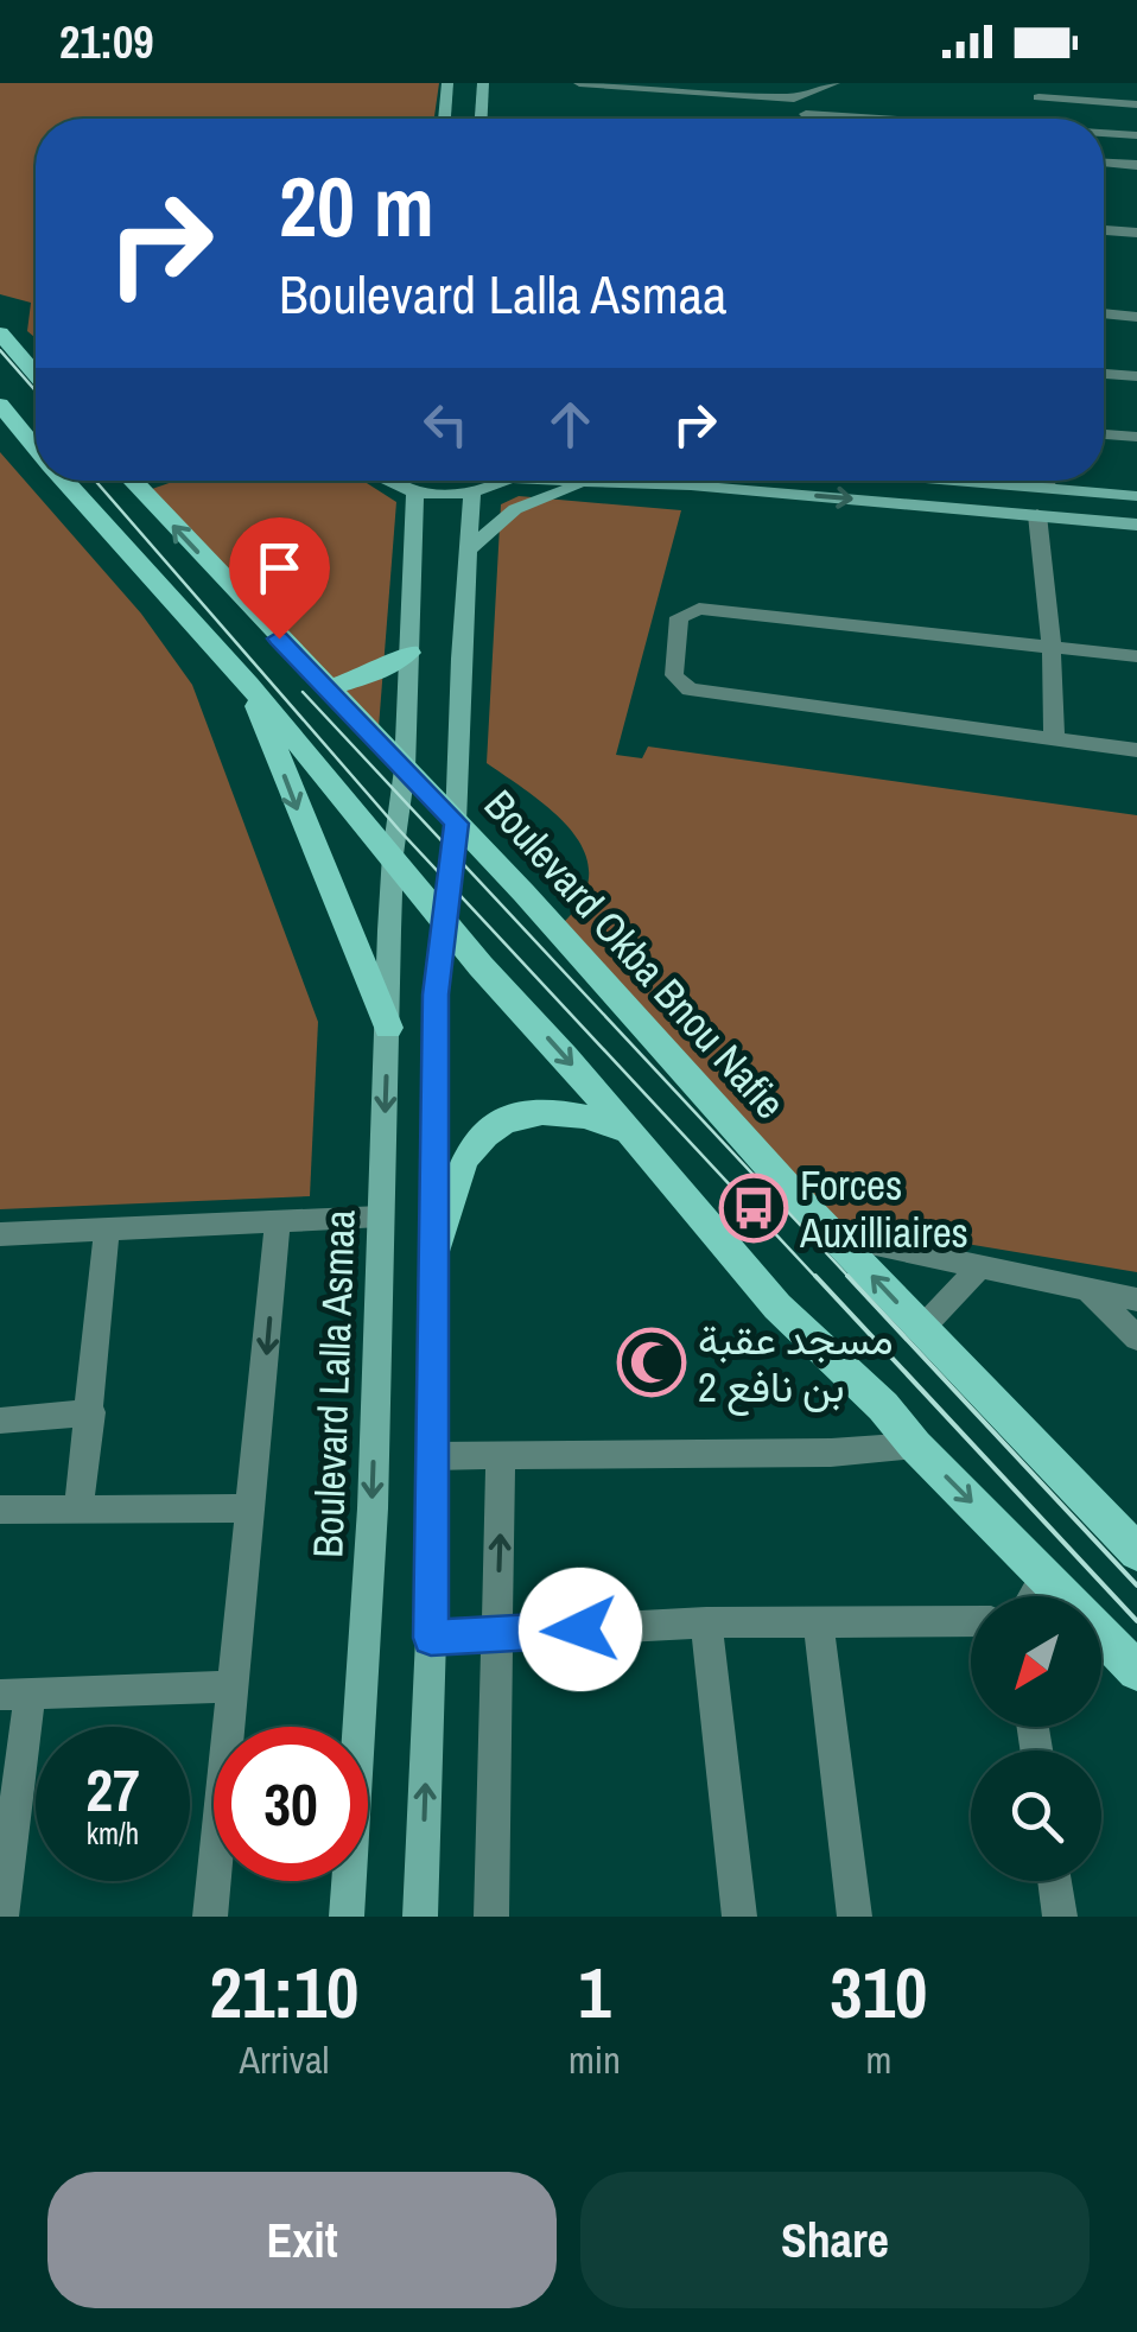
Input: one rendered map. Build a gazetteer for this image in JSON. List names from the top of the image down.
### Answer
{
  "streets": {
    "main road": ["Boulevard Okba Bnou Nafie", "Boulevard Lalla Asmaa"]
  },
  "crossings": [
    ["Boulevard Okba Bnou Nafie", "Boulevard Lalla Asmaa"]
  ],
  "places": {
    "bus stop": ["Forces Auxilliaires"],
    "mosque": ["مسجد عقبة بن نافع 2"]
  },
  "north": "bottom left",
  "page": {
    "status": "21:09",
    "turn": ["20 m", "Boulevard Lalla Asmaa"],
    "speed": "27 km/h",
    "limit": "30",
    "eta": [
      "21:10",
      "Arrival",
      "1",
      "min",
      "310",
      "m"
    ],
    "buttons": ["Exit", "Share"]
  }
}
